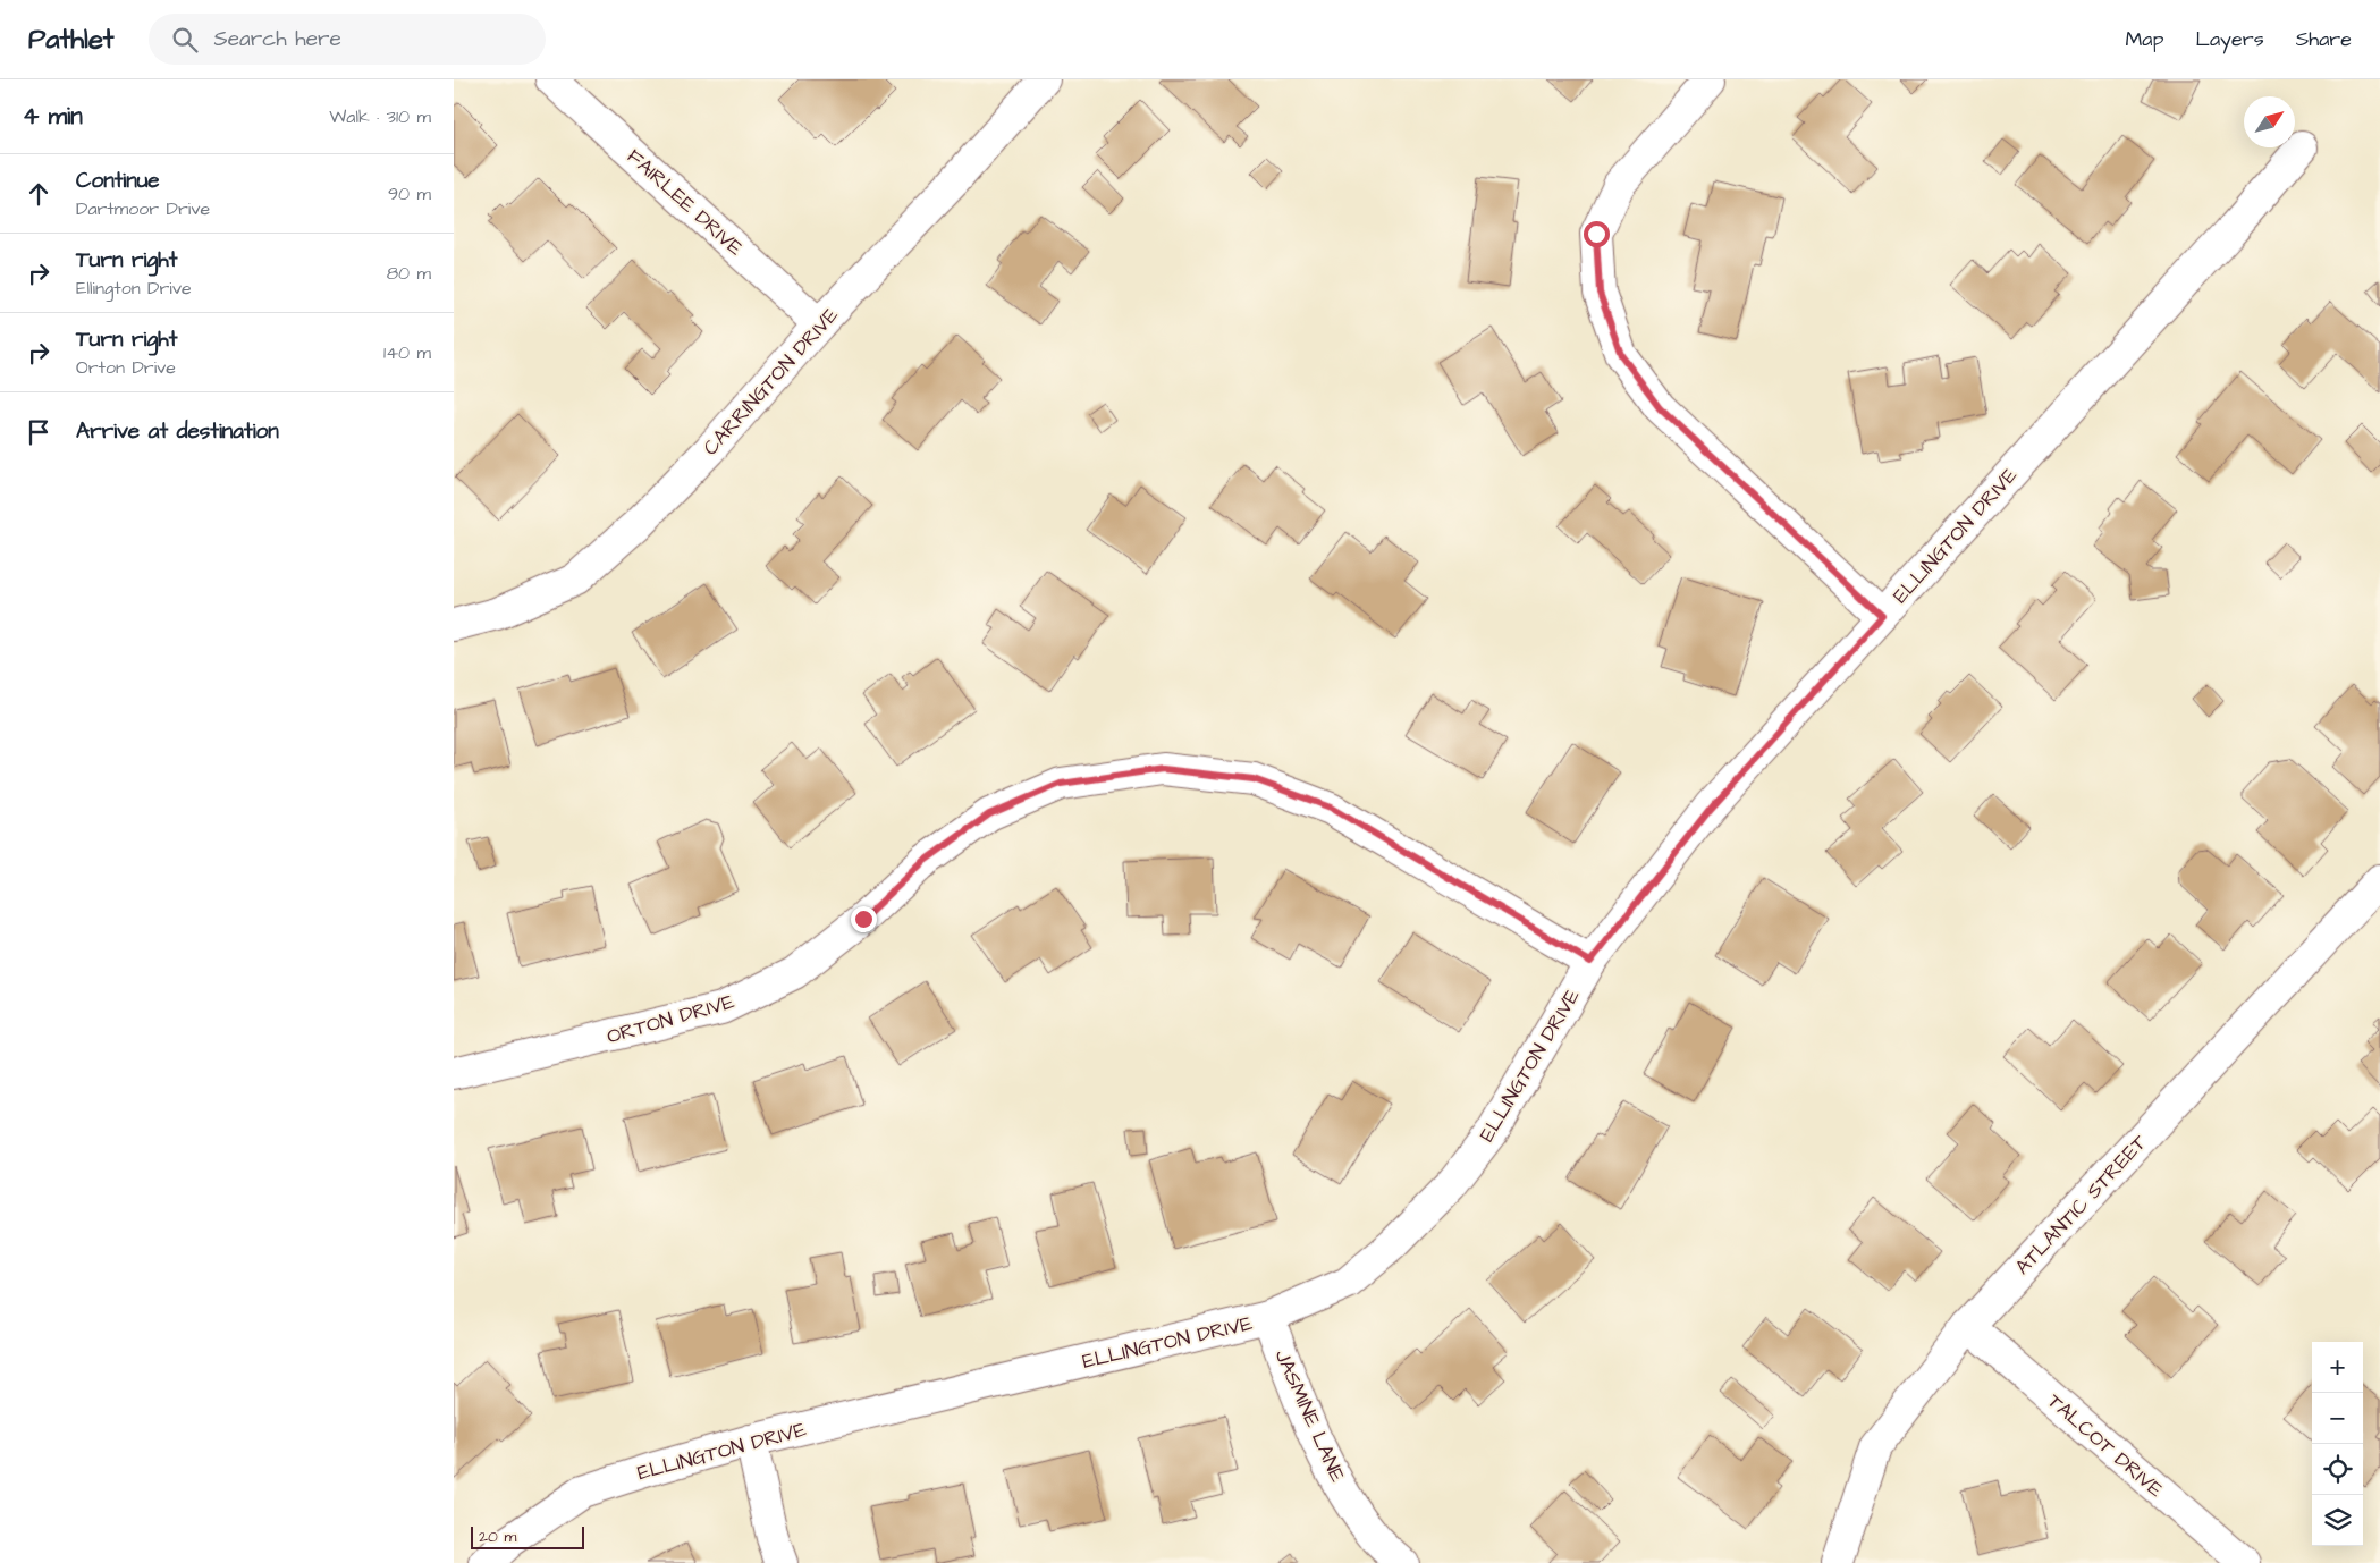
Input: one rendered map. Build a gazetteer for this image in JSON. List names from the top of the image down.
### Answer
{
  "streets": {
    "street": [
      "FAIRLEE DRIVE",
      "CARRINGTON DRIVE",
      "ELLINGTON DRIVE",
      "ORTON DRIVE",
      "ATLANTIC STREET",
      "JASMINE LANE",
      "TALCOT DRIVE"
    ]
  },
  "crossings": [
    ["FAIRLEE DRIVE", "CARRINGTON DRIVE"],
    ["ELLINGTON DRIVE", "ORTON DRIVE"],
    ["ELLINGTON DRIVE", "JASMINE LANE"],
    ["ATLANTIC STREET", "TALCOT DRIVE"]
  ],
  "scale_bar": "20 m",
  "north": "top right",
  "page": {
    "header": "Pathlet",
    "search": "Search here",
    "nav": ["Map", "Layers", "Share"],
    "heading": ["4 min", "Walk · 310 m"],
    "list": [
      ["Continue", "Dartmoor Drive", "90 m"],
      ["Turn right", "Ellington Drive", "80 m"],
      ["Turn right", "Orton Drive", "140 m"],
      "Arrive at destination"
    ],
    "map_buttons": ["+", "−"],
    "scale": "20 m"
  }
}
